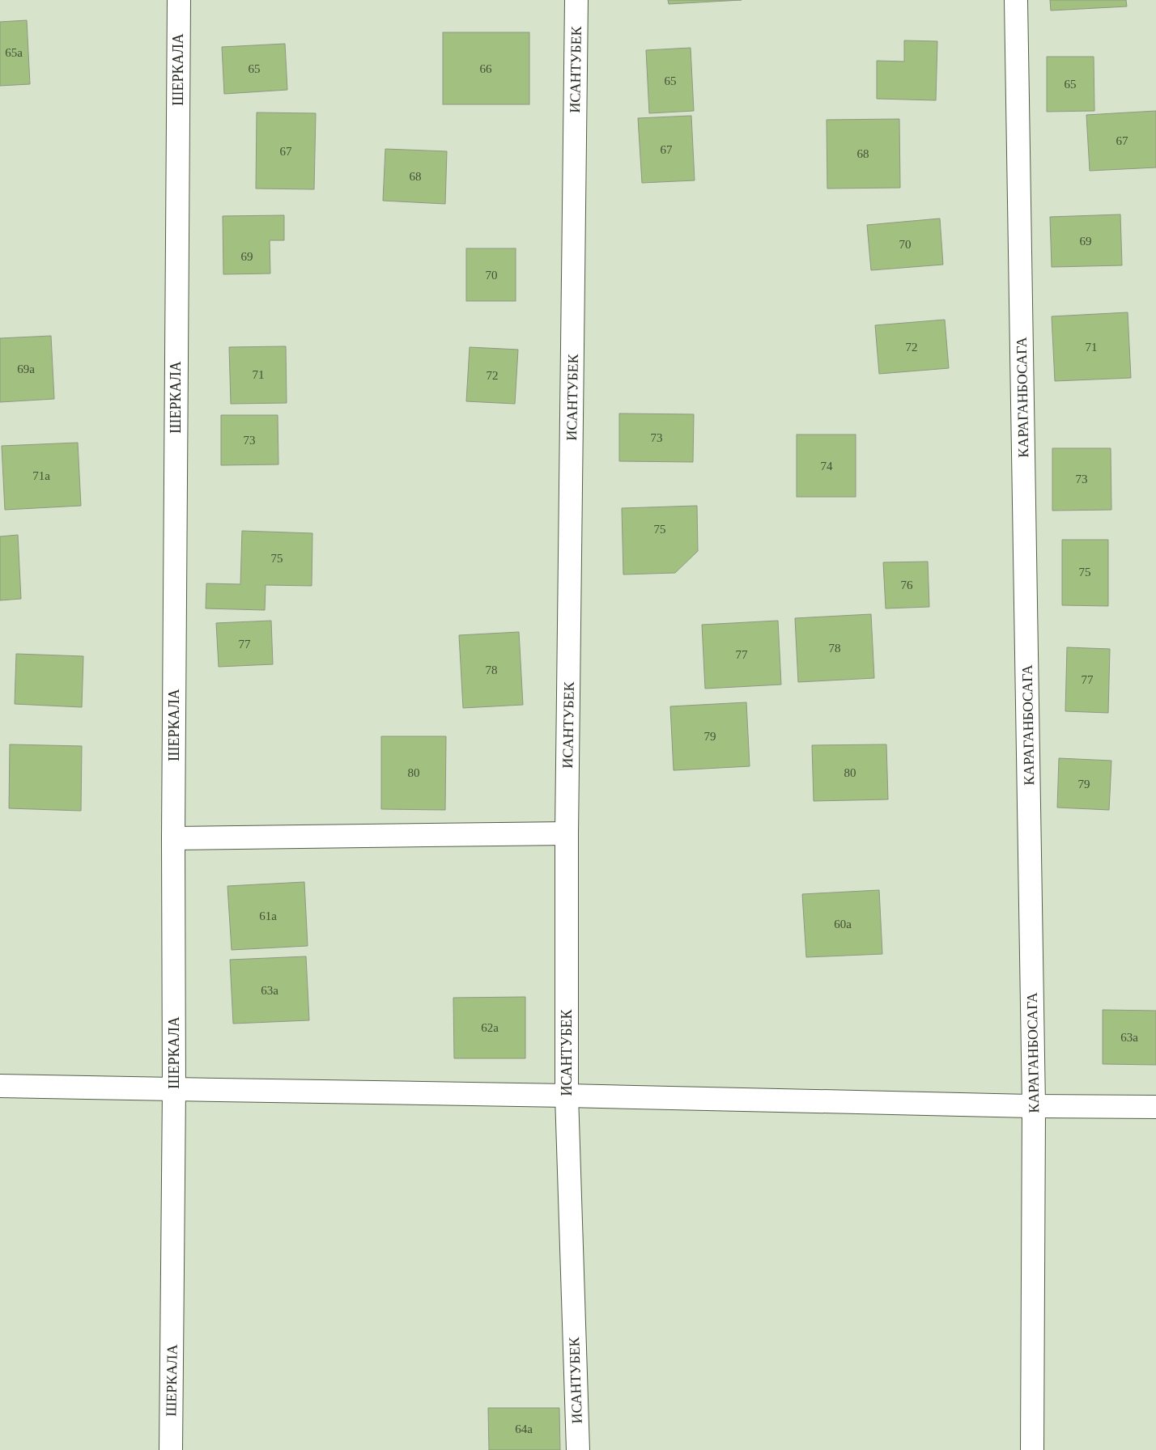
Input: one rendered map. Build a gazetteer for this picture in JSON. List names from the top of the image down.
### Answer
{
  "streets": {
    "street": ["ШЕРКАЛА", "ИСАНТУБЕК", "КАРАГАНБОСАГА"]
  },
  "house_numbers": [
    "65а",
    "65",
    "66",
    "65",
    "65",
    "67",
    "67",
    "67",
    "68",
    "68",
    "69",
    "70",
    "69",
    "70",
    "72",
    "71",
    "69а",
    "71",
    "72",
    "73",
    "73",
    "74",
    "71а",
    "73",
    "75",
    "75",
    "75",
    "76",
    "77",
    "78",
    "77",
    "78",
    "77",
    "79",
    "80",
    "80",
    "79",
    "61а",
    "60а",
    "63а",
    "62а",
    "63а",
    "64а"
  ]
}
